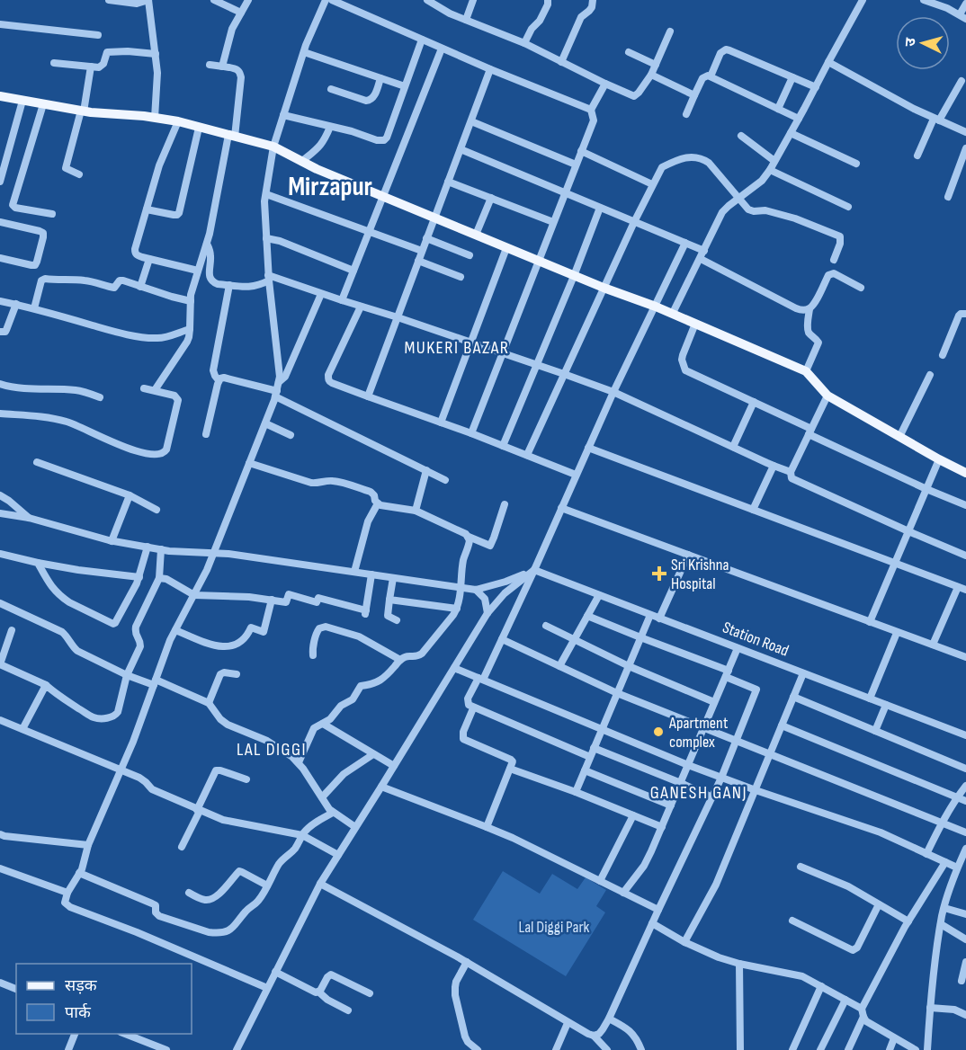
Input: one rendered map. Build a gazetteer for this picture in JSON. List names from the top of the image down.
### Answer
{
  "streets": {
    "street": ["Station Road"]
  },
  "districts": [
    "Mirzapur",
    "MUKERI BAZAR",
    "LAL DIGGI",
    "GANESH GANJ"
  ],
  "parks": ["Lal Diggi Park"],
  "places": {
    "health": ["Sri Krishna Hospital"],
    "other": ["Apartment complex"]
  },
  "legend": ["सड़क", "पार्क"],
  "north": "left"
}
